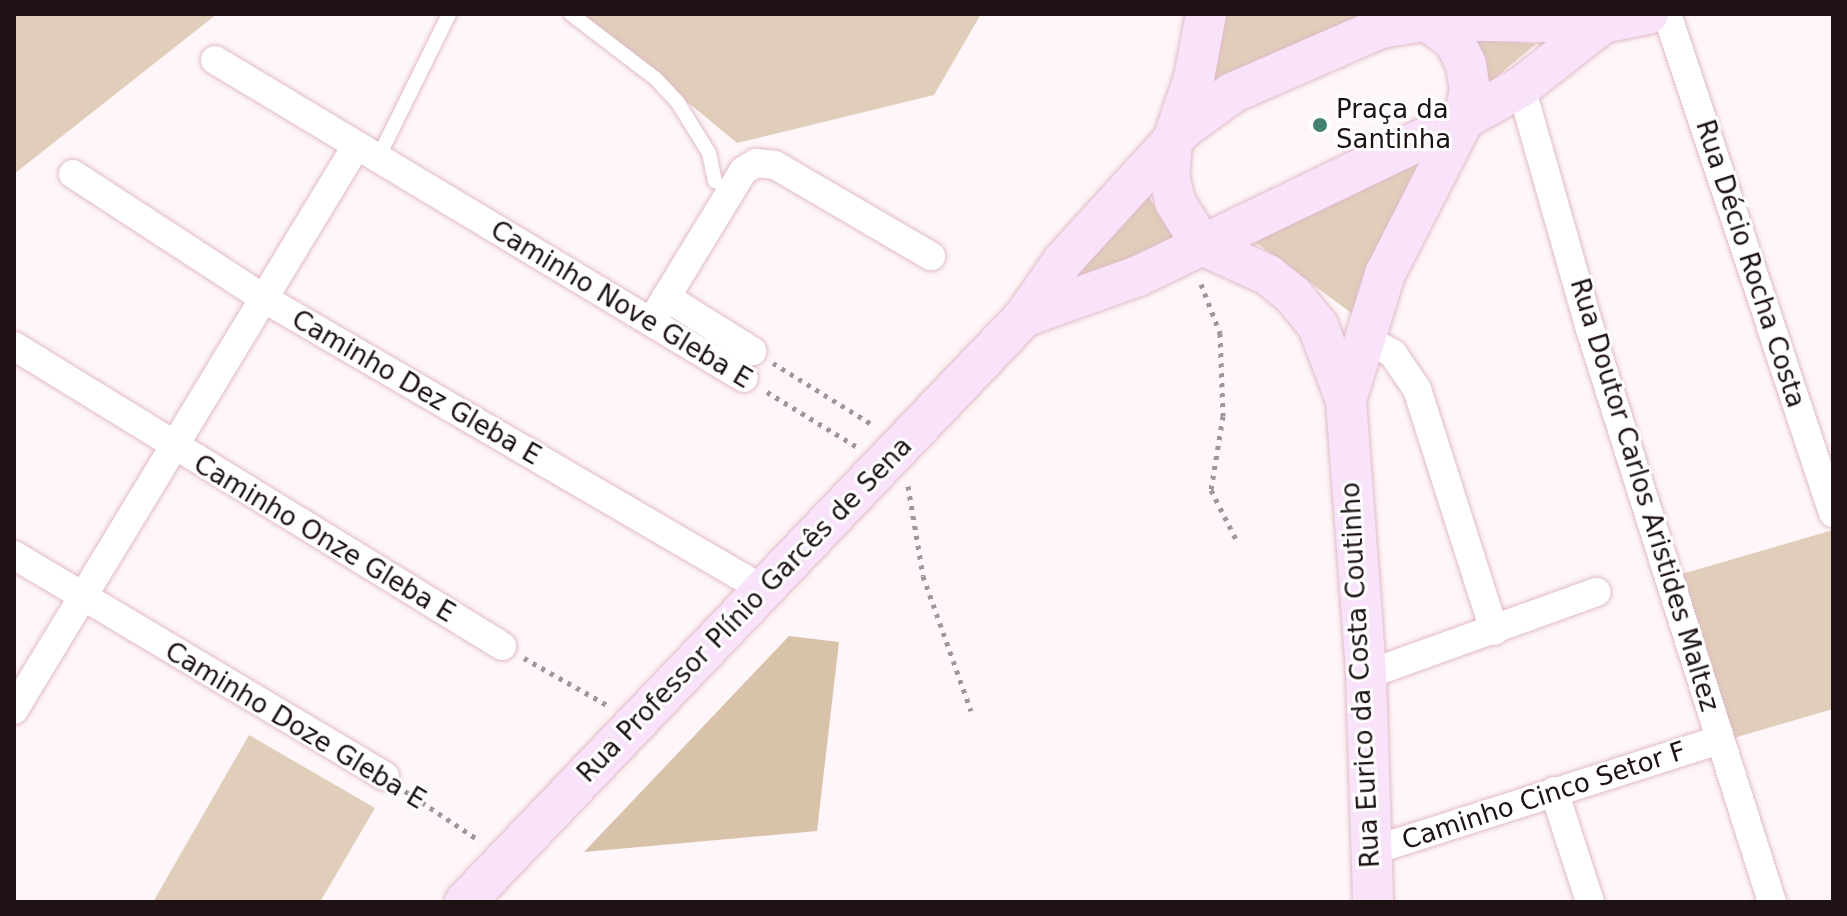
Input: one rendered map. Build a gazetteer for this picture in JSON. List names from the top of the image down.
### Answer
{
  "streets": {
    "main road": ["Rua Professor Plínio Garcês de Sena", "Rua Eurico da Costa Coutinho"],
    "street": [
      "Rua Décio Rocha Costa",
      "Caminho Nove Gleba E",
      "Caminho Dez Gleba E",
      "Rua Doutor Carlos Aristides Maltez",
      "Caminho Onze Gleba E",
      "Caminho Doze Gleba E",
      "Caminho Cinco Setor F"
    ]
  },
  "crossings": [
    ["Caminho Nove Gleba E", "Rua Professor Plínio Garcês de Sena"],
    ["Caminho Dez Gleba E", "Rua Professor Plínio Garcês de Sena"],
    ["Rua Doutor Carlos Aristides Maltez", "Caminho Cinco Setor F"],
    ["Rua Professor Plínio Garcês de Sena", "Rua Eurico da Costa Coutinho"],
    ["Rua Professor Plínio Garcês de Sena", "Caminho Doze Gleba E"],
    ["Rua Eurico da Costa Coutinho", "Caminho Cinco Setor F"]
  ],
  "places": ["Praça da Santinha"]
}
